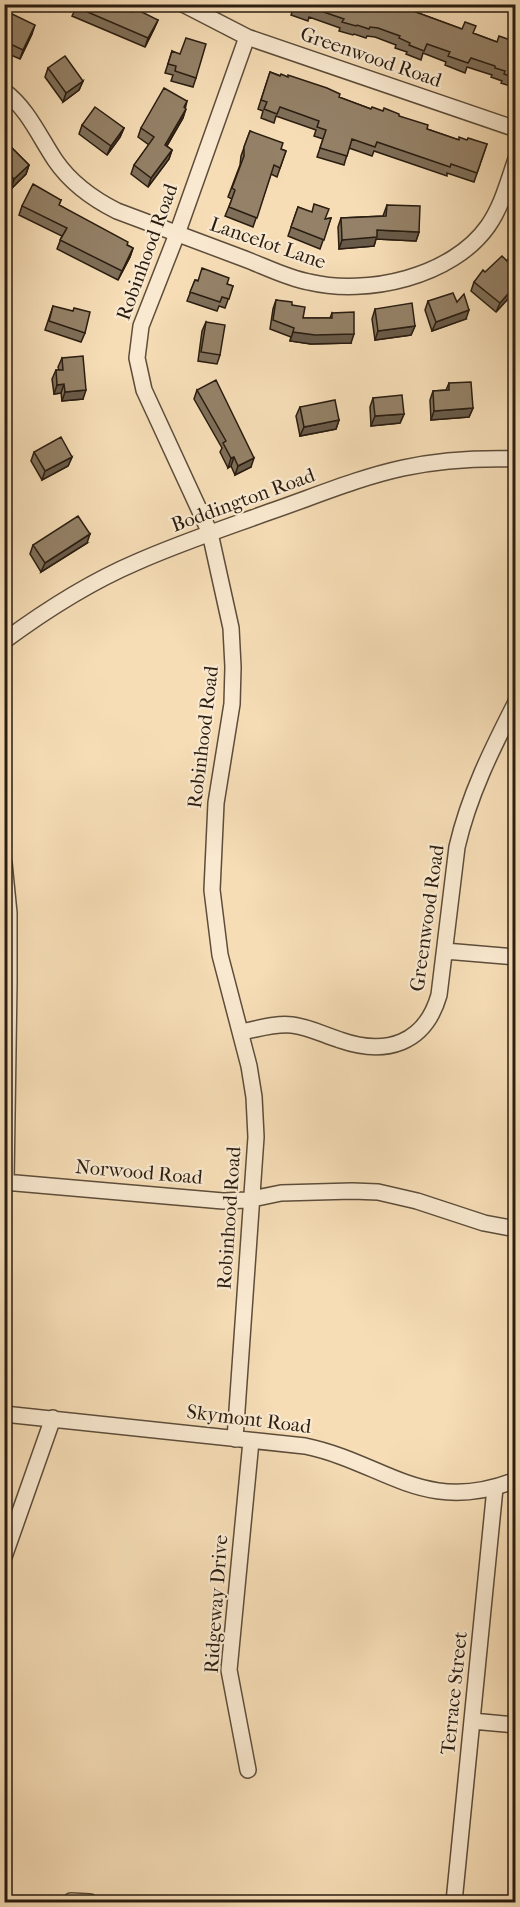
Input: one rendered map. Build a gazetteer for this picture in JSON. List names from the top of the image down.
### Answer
{
  "streets": {
    "street": [
      "Greenwood Road",
      "Lancelot Lane",
      "Robinhood Road",
      "Boddington Road",
      "Norwood Road",
      "Skymont Road",
      "Ridgeway Drive",
      "Terrace Street"
    ]
  },
  "crossings": [
    ["Greenwood Road", "Robinhood Road"],
    ["Lancelot Lane", "Robinhood Road"],
    ["Robinhood Road", "Boddington Road"],
    ["Robinhood Road", "Norwood Road"],
    ["Robinhood Road", "Skymont Road"],
    ["Robinhood Road", "Ridgeway Drive"],
    ["Skymont Road", "Ridgeway Drive"],
    ["Skymont Road", "Terrace Street"]
  ]
}
